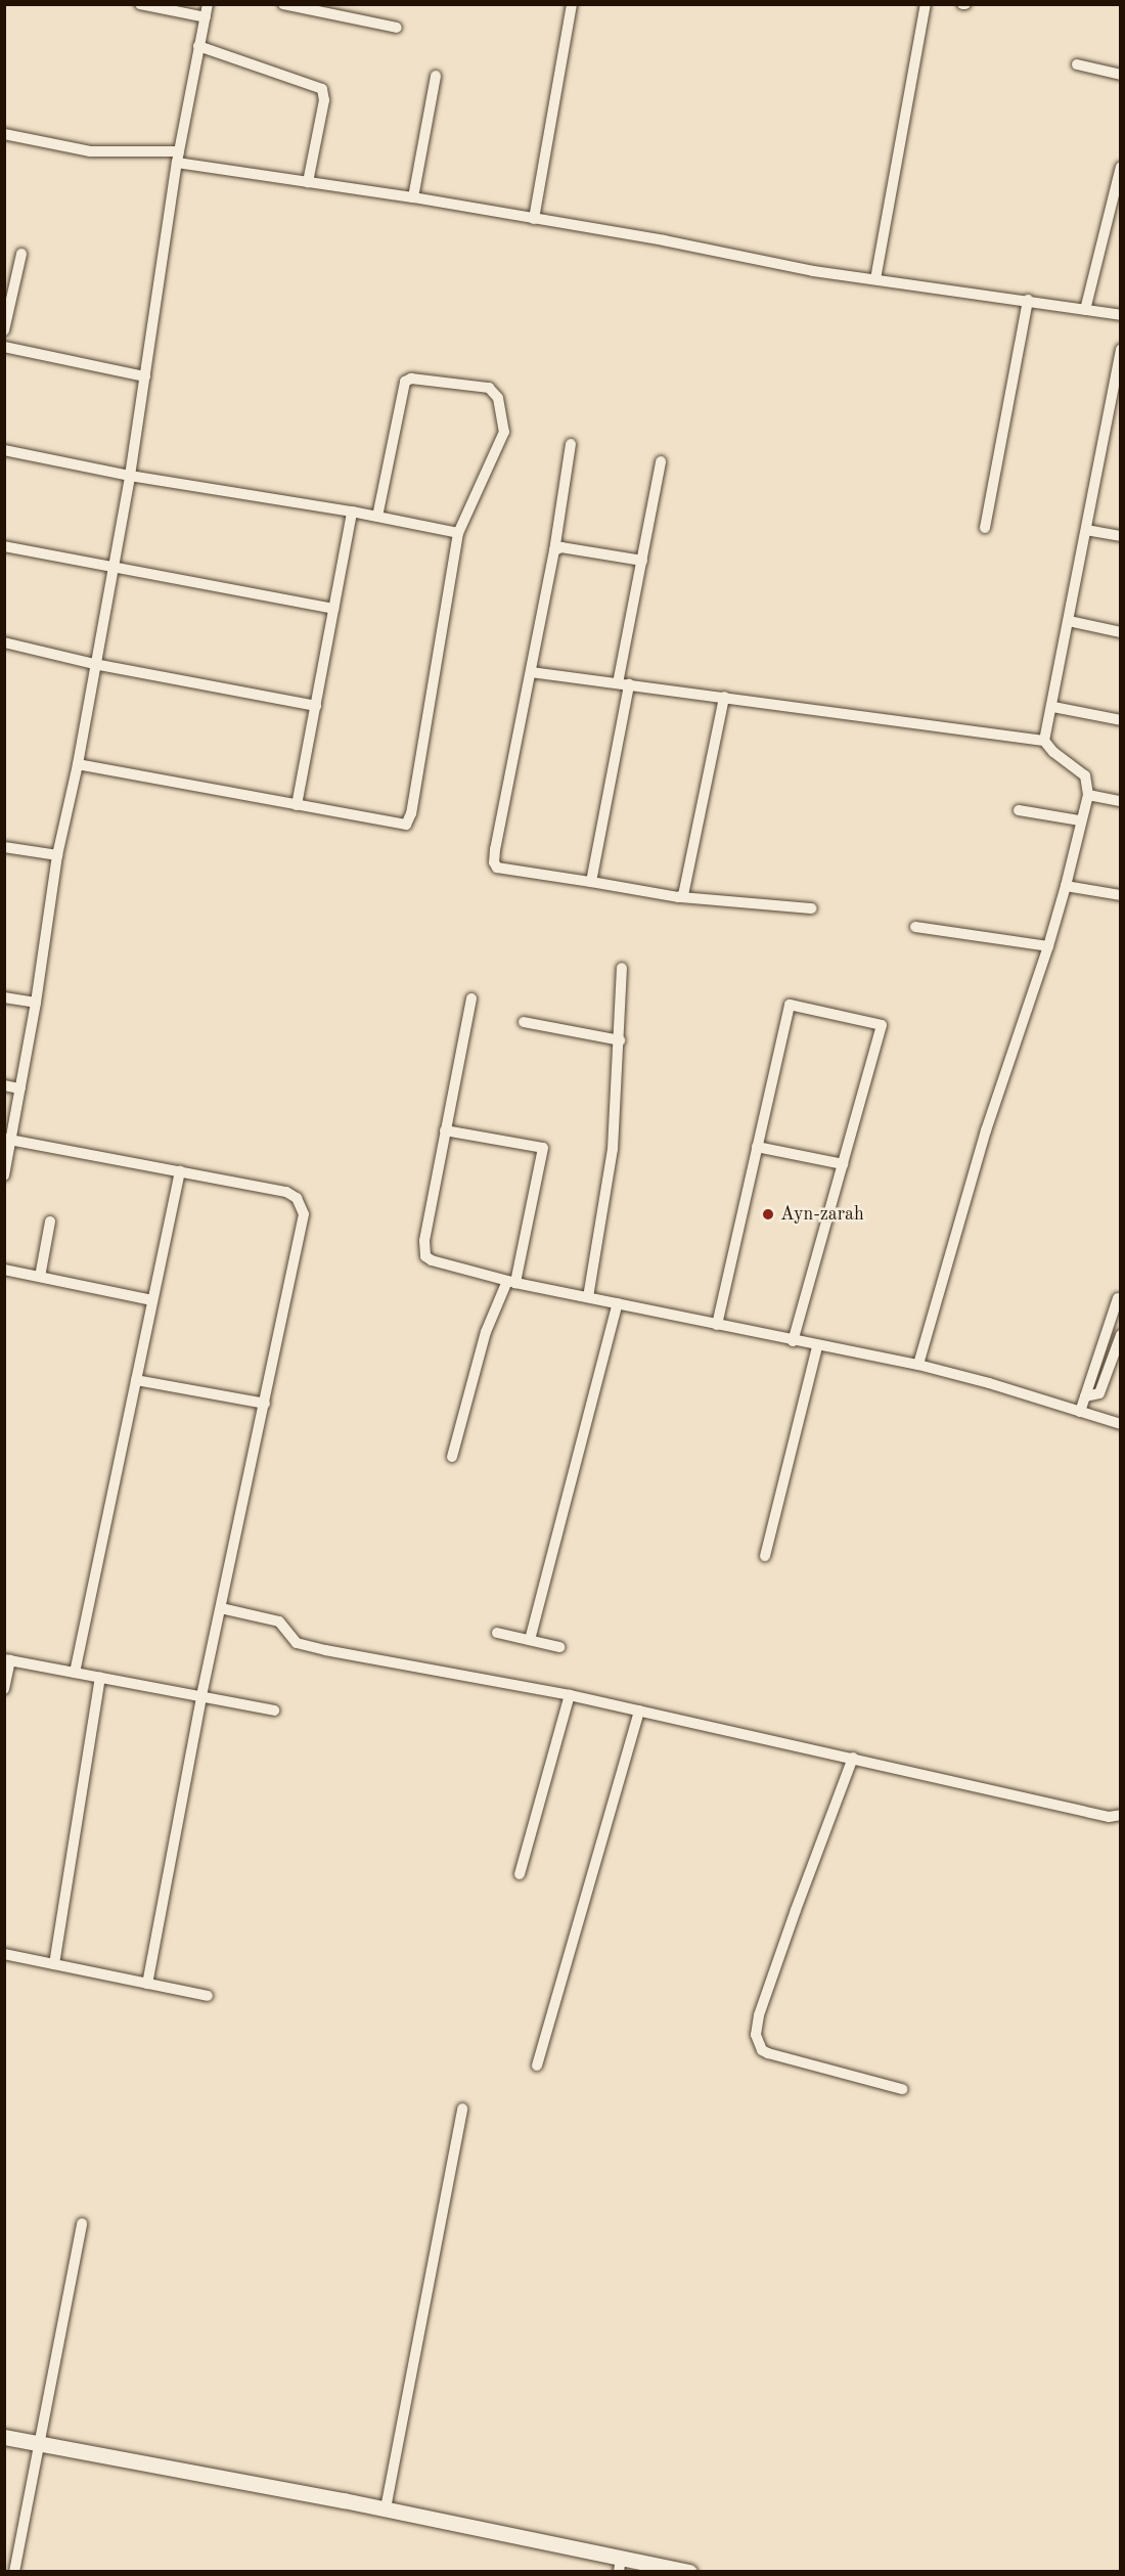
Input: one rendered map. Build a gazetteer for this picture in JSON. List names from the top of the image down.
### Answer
{
  "places": ["Ayn-zarah"]
}
